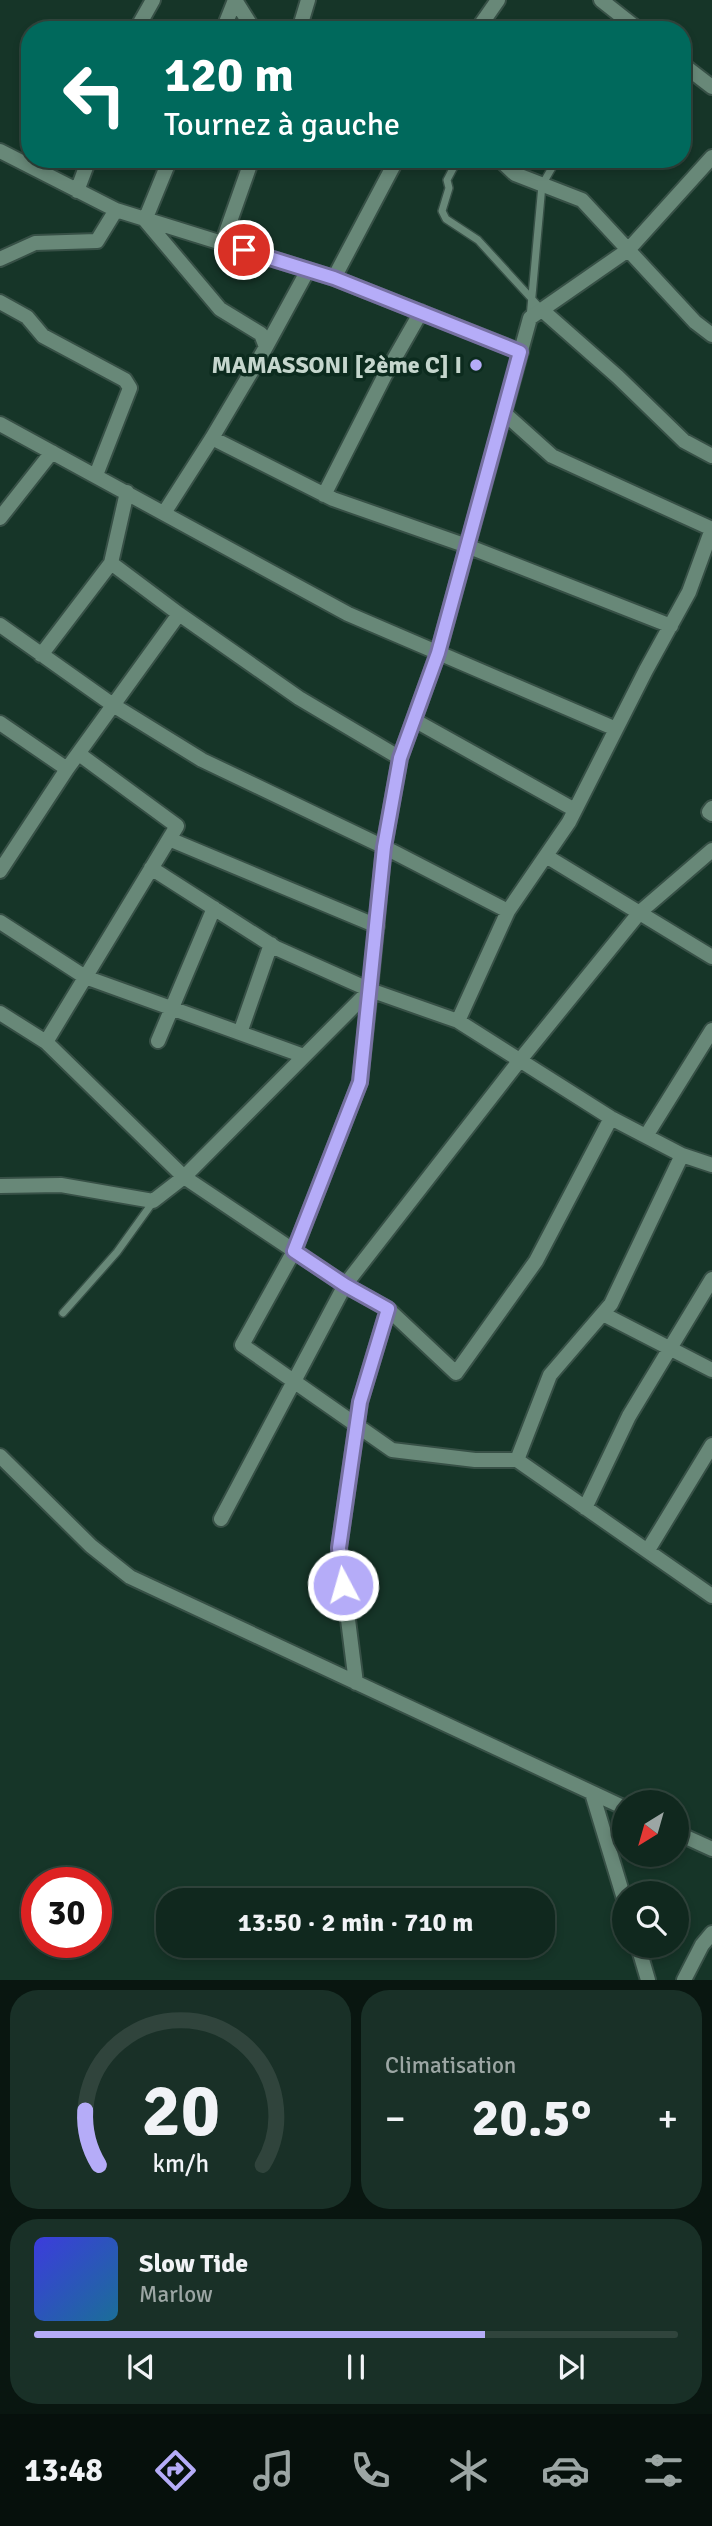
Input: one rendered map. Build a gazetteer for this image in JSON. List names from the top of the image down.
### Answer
{
  "places": ["MAMASSONI [2ème C] I"],
  "north": "bottom left",
  "page": {
    "turn": ["120 m", "Tournez à gauche"],
    "limit": "30",
    "trip": "13:50 · 2 min · 710 m",
    "tile": "Climatisation",
    "heat": ["−", "20.5°", "+"],
    "song": ["Slow Tide", "Marlow"],
    "tabs": "13:48",
    "gauge": ["20", "km/h"]
  }
}
